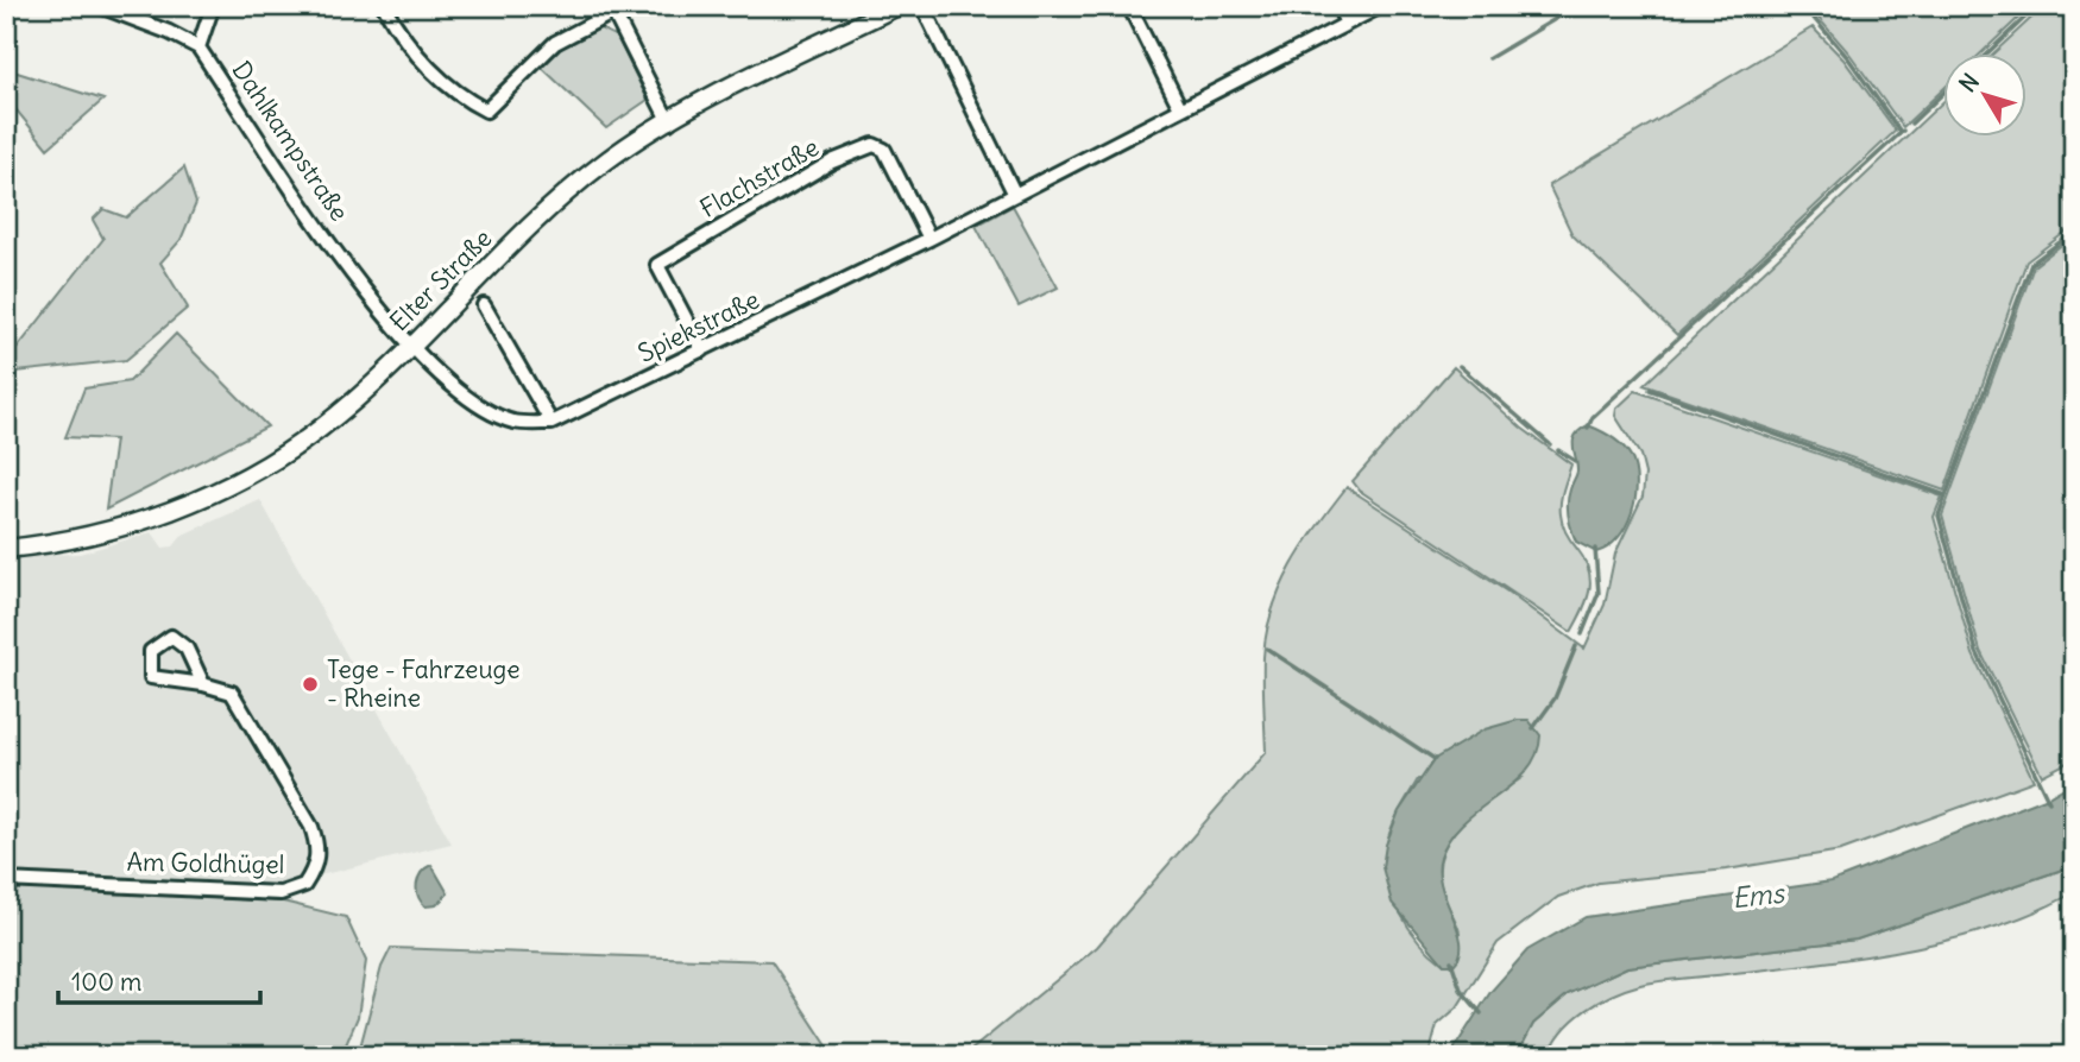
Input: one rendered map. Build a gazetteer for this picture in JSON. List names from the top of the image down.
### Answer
{
  "streets": {
    "main road": ["Elter Straße"],
    "street": [
      "Dahlkampstraße",
      "Flachstraße",
      "Spiekstraße",
      "Am Goldhügel"
    ]
  },
  "crossings": [
    ["Dahlkampstraße", "Elter Straße"],
    ["Dahlkampstraße", "Spiekstraße"],
    ["Flachstraße", "Spiekstraße"],
    ["Elter Straße", "Spiekstraße"]
  ],
  "water": ["Ems"],
  "places": ["Tege - Fahrzeuge - Rheine"],
  "scale_bar": "100 m",
  "north": "top left"
}
